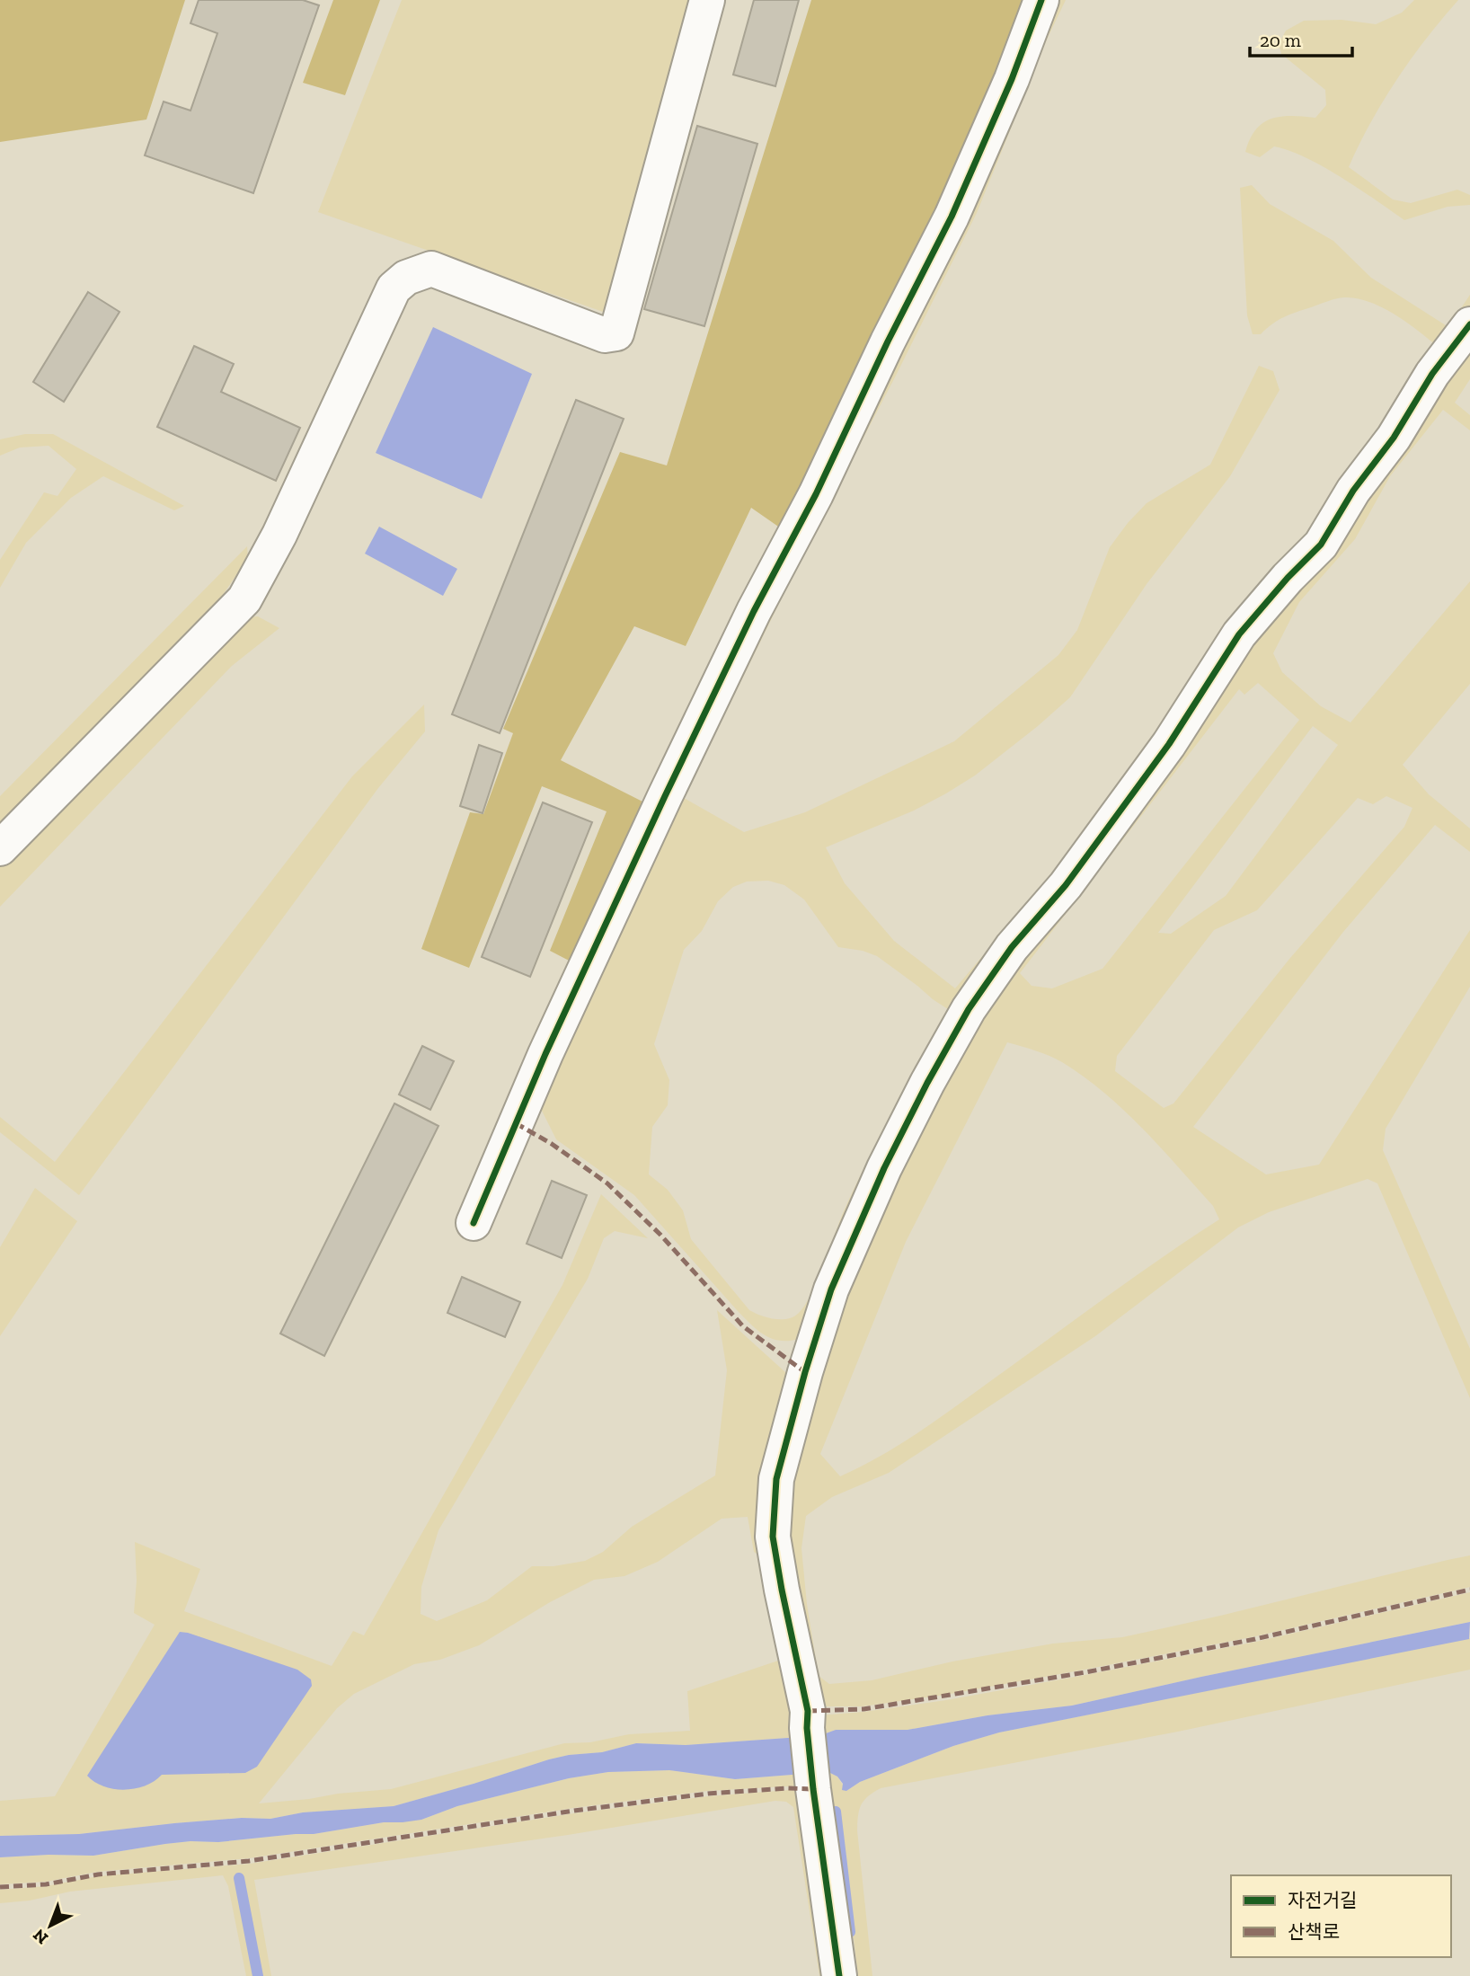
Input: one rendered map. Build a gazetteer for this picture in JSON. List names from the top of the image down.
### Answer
{
  "legend": ["자전거길", "산책로"],
  "scale_bar": "20 m",
  "north": "bottom left"
}
